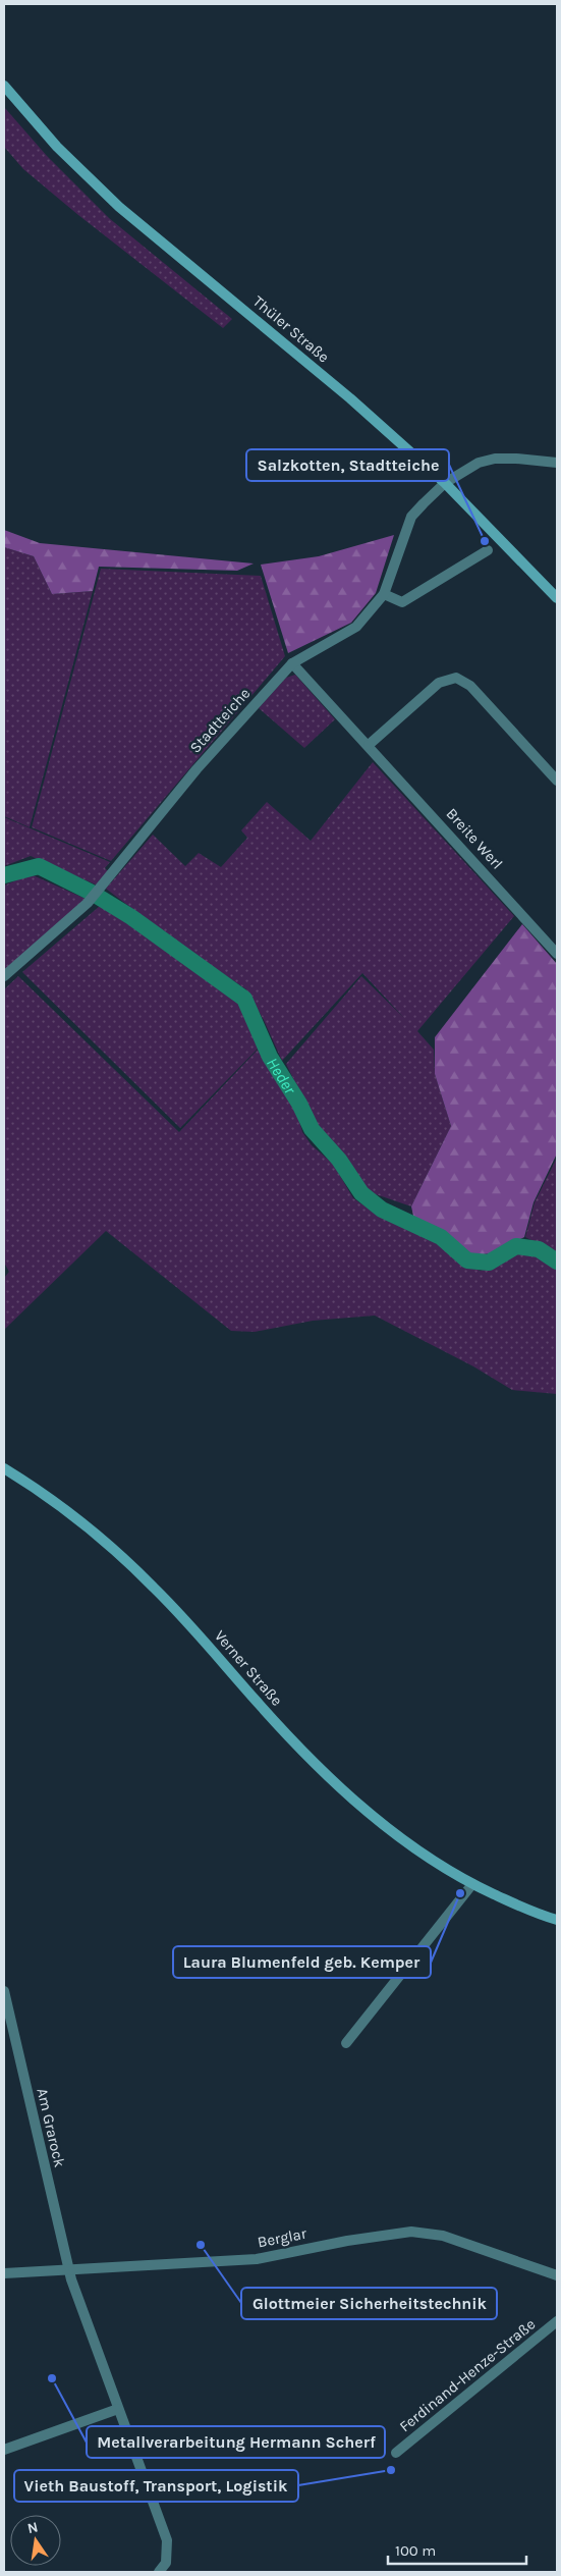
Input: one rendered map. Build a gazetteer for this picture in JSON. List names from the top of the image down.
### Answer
{
  "streets": {
    "main road": ["Thüler Straße", "Verner Straße"],
    "street": [
      "Stadtteiche",
      "Breite Werl",
      "Am Grarock",
      "Berglar",
      "Ferdinand-Henze-Straße"
    ]
  },
  "crossings": [
    ["Thüler Straße", "Stadtteiche"],
    ["Stadtteiche", "Breite Werl"],
    ["Am Grarock", "Berglar"]
  ],
  "water": ["Heder"],
  "places": [
    "Salzkotten, Stadtteiche",
    "Laura Blumenfeld geb. Kemper",
    "Glottmeier Sicherheitstechnik",
    "Metallverarbeitung Hermann Scherf",
    "Vieth Baustoff, Transport, Logistik"
  ],
  "scale_bar": "100 m",
  "north": "top"
}
